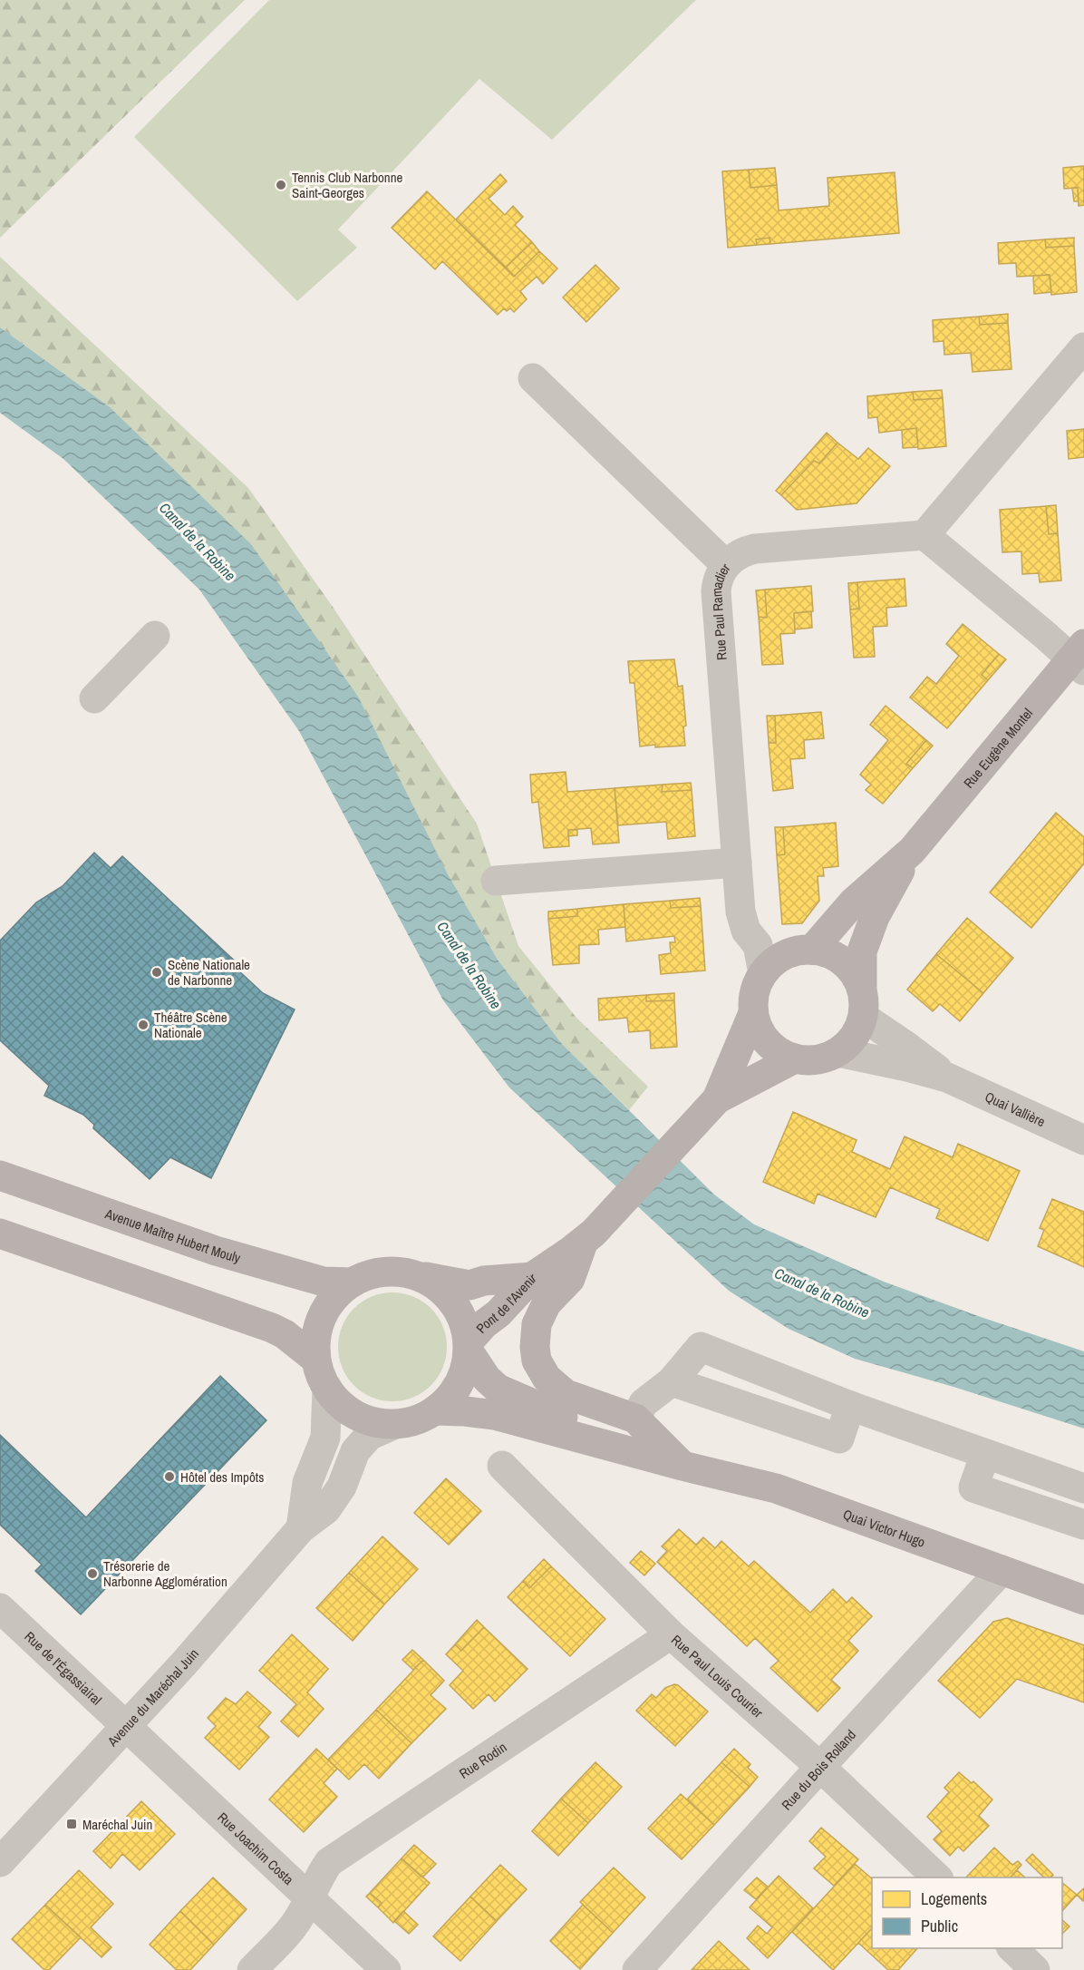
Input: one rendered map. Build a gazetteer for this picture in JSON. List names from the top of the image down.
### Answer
{
  "streets": {
    "main road": [
      "Rue Eugène Montel",
      "Avenue Maître Hubert Mouly",
      "Pont de l'Avenir",
      "Quai Victor Hugo"
    ],
    "street": [
      "Rue Paul Ramadier",
      "Quai Vallière",
      "Rue de l'Égassiairal",
      "Rue Paul Louis Courier",
      "Avenue du Maréchal Juin",
      "Rue Rodin",
      "Rue du Bois Rolland",
      "Rue Joachim Costa"
    ]
  },
  "crossings": [
    ["Rue Paul Ramadier", "Rue Eugène Montel"],
    ["Rue Paul Ramadier", "Quai Vallière"],
    ["Rue Eugène Montel", "Quai Vallière"],
    ["Avenue Maître Hubert Mouly", "Pont de l'Avenir"],
    ["Avenue Maître Hubert Mouly", "Quai Victor Hugo"],
    ["Avenue Maître Hubert Mouly", "Avenue du Maréchal Juin"],
    ["Pont de l'Avenir", "Quai Victor Hugo"],
    ["Pont de l'Avenir", "Avenue du Maréchal Juin"],
    ["Quai Victor Hugo", "Avenue du Maréchal Juin"],
    ["Quai Victor Hugo", "Rue du Bois Rolland"],
    ["Rue de l'Égassiairal", "Avenue du Maréchal Juin"],
    ["Rue de l'Égassiairal", "Rue Joachim Costa"],
    ["Rue Paul Louis Courier", "Rue Rodin"],
    ["Rue Paul Louis Courier", "Rue du Bois Rolland"],
    ["Avenue du Maréchal Juin", "Rue Joachim Costa"],
    ["Rue Rodin", "Rue Joachim Costa"]
  ],
  "water": ["Canal de la Robine"],
  "places": {
    "other": [
      "Tennis Club Narbonne Saint-Georges",
      "Scène Nationale de Narbonne",
      "Théâtre Scène Nationale",
      "Hôtel des Impôts",
      "Trésorerie de Narbonne Agglomération"
    ],
    "transit": ["Maréchal Juin"]
  },
  "legend": ["Logements", "Public"]
}
